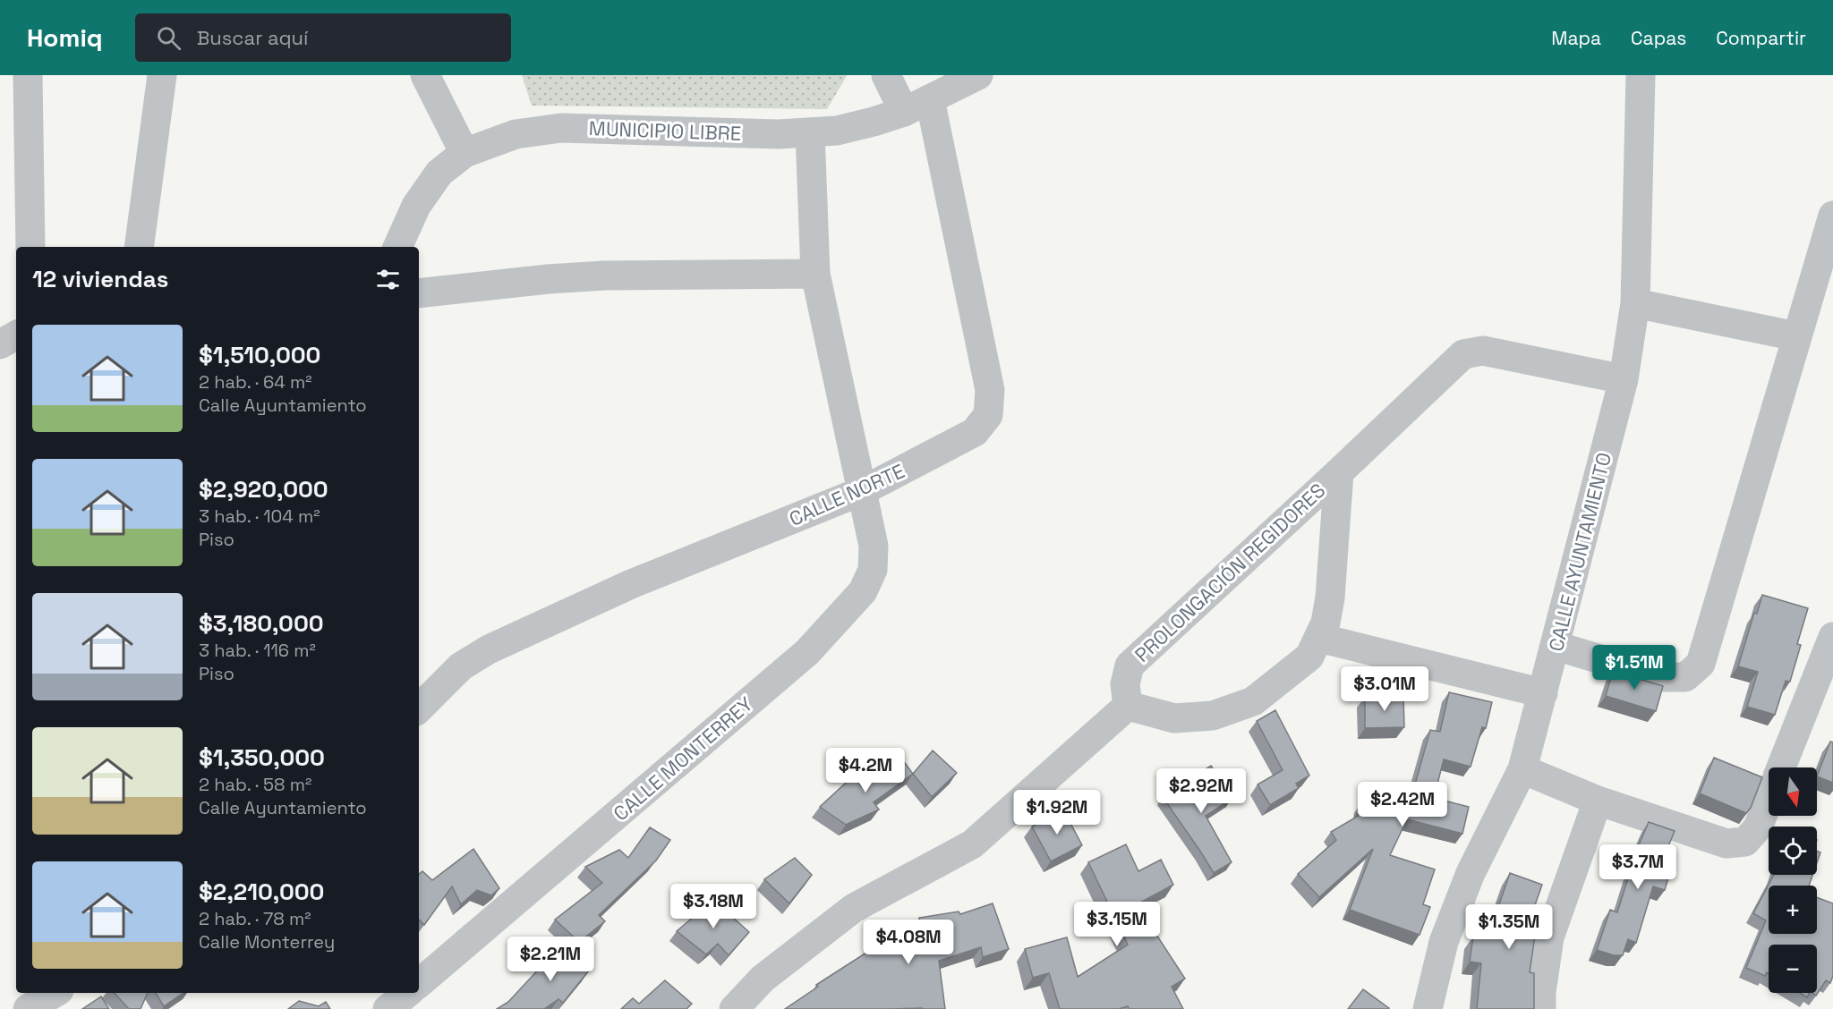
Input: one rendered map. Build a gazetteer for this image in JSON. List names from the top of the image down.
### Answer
{
  "streets": {
    "street": [
      "MUNICIPIO LIBRE",
      "CALLE NORTE",
      "CALLE AYUNTAMIENTO",
      "PROLONGACIÓN REGIDORES",
      "CALLE MONTERREY"
    ]
  },
  "crossings": [
    ["MUNICIPIO LIBRE", "CALLE NORTE"],
    ["MUNICIPIO LIBRE", "CALLE MONTERREY"],
    ["CALLE NORTE", "CALLE MONTERREY"],
    ["CALLE AYUNTAMIENTO", "PROLONGACIÓN REGIDORES"]
  ],
  "north": "bottom",
  "page": {
    "header": "Homiq",
    "search": "Buscar aquí",
    "nav": ["Mapa", "Capas", "Compartir"],
    "heading": "12 viviendas",
    "list": [
      {
        "name": "$1,510,000",
        "note": "2 hab. · 64 m² · Calle Ayuntamiento"
      },
      {
        "name": "$2,920,000",
        "note": "3 hab. · 104 m² · Piso"
      },
      {
        "name": "$3,180,000",
        "note": "3 hab. · 116 m² · Piso"
      },
      {
        "name": "$1,350,000",
        "note": "2 hab. · 58 m² · Calle Ayuntamiento"
      },
      {
        "name": "$2,210,000",
        "note": "2 hab. · 78 m² · Calle Monterrey"
      }
    ],
    "price": [
      "$1.51M",
      "$3.01M",
      "$4.2M",
      "$2.92M",
      "$2.42M",
      "$1.92M",
      "$3.7M",
      "$3.18M",
      "$3.15M",
      "$1.35M",
      "$4.08M",
      "$2.21M"
    ],
    "map_buttons": ["+", "−"]
  }
}
